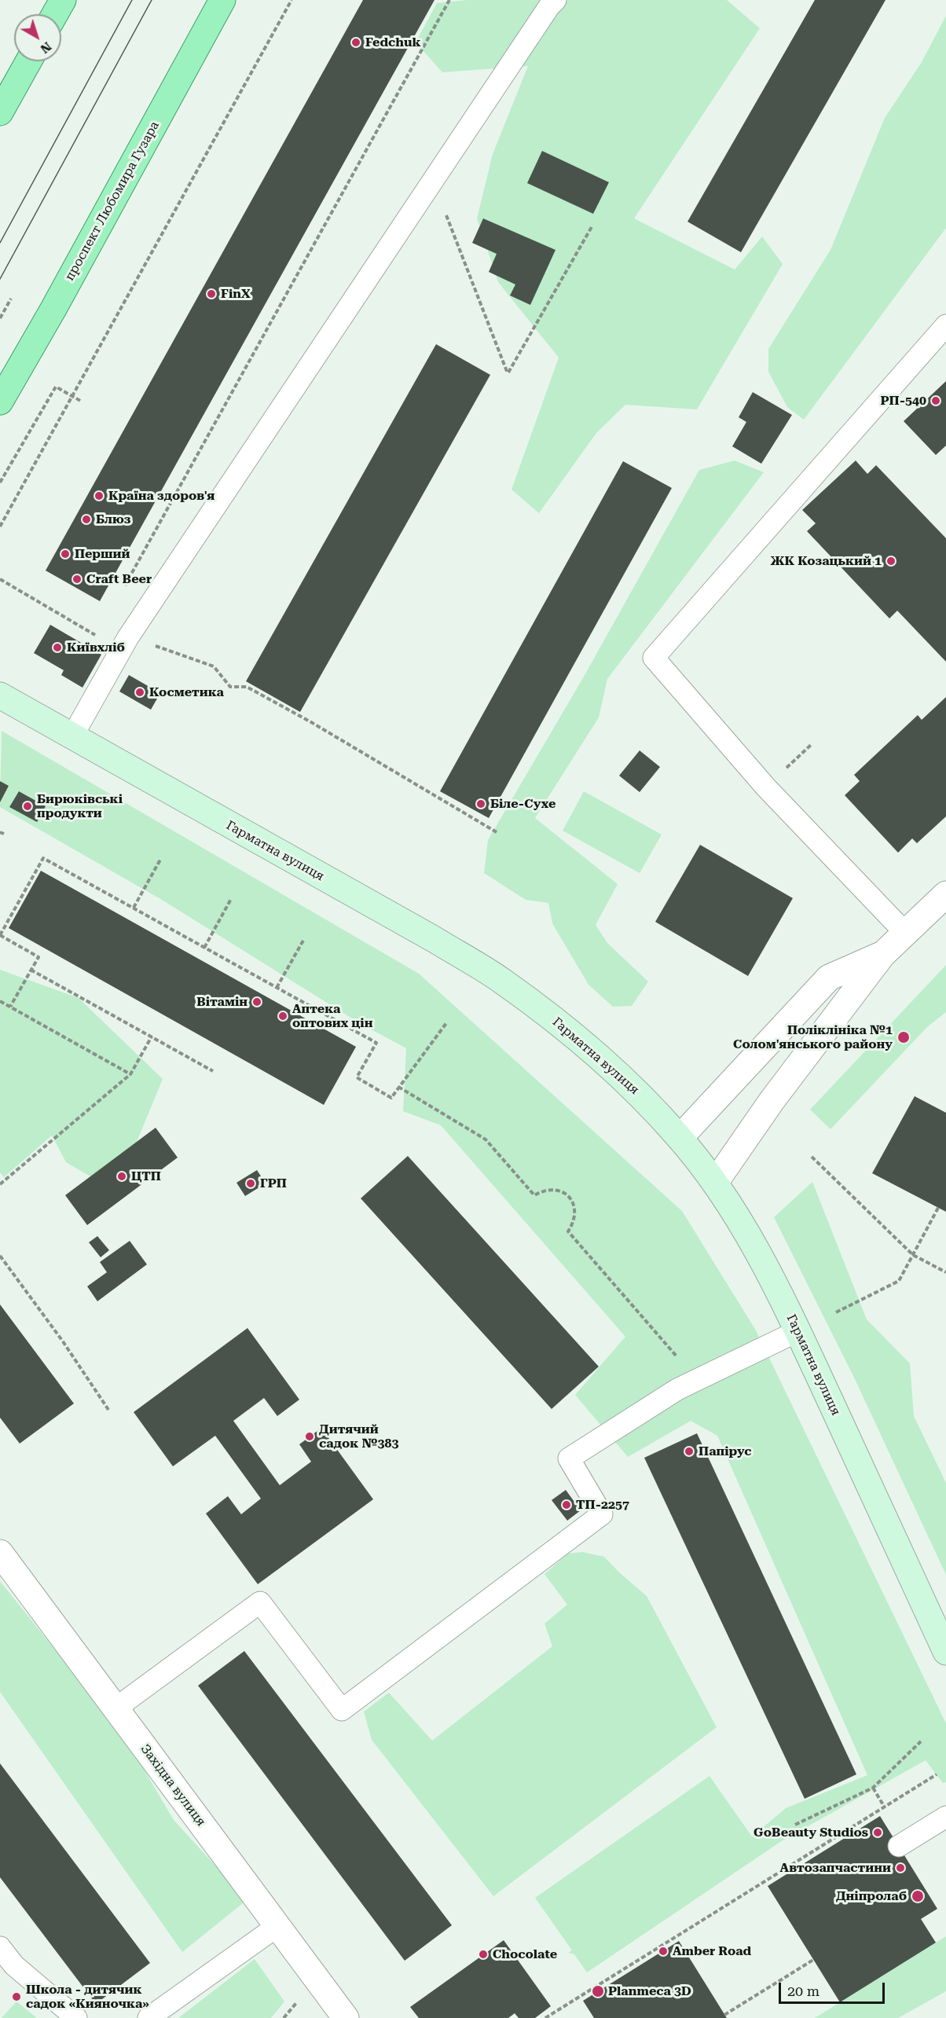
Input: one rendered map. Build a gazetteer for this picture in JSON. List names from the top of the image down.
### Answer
{
  "streets": {
    "main road": ["проспект Любомира Гузара"],
    "street": ["Гарматна вулиця", "Західна вулиця"]
  },
  "places": [
    "Fedchuk",
    "FinX",
    "РП-540",
    "Країна здоров'я",
    "Блюз",
    "Перший",
    "ЖК Козацький 1",
    "Craft Beer",
    "Київхліб",
    "Косметика",
    "Біле-Сухе",
    "Бирюківські продукти",
    "Вітамін",
    "Аптека оптових цін",
    "Поліклініка №1 Солом'янського району",
    "ЦТП",
    "ГРП",
    "Дитячий садок №383",
    "Папірус",
    "ТП-2257",
    "GoBeauty Studios",
    "Автозапчастини",
    "Дніпролаб",
    "Amber Road",
    "Chocolate",
    "Planmeca 3D",
    "Школа - дитячик садок «Кияночка»"
  ],
  "scale_bar": "20 m",
  "north": "bottom right"
}
